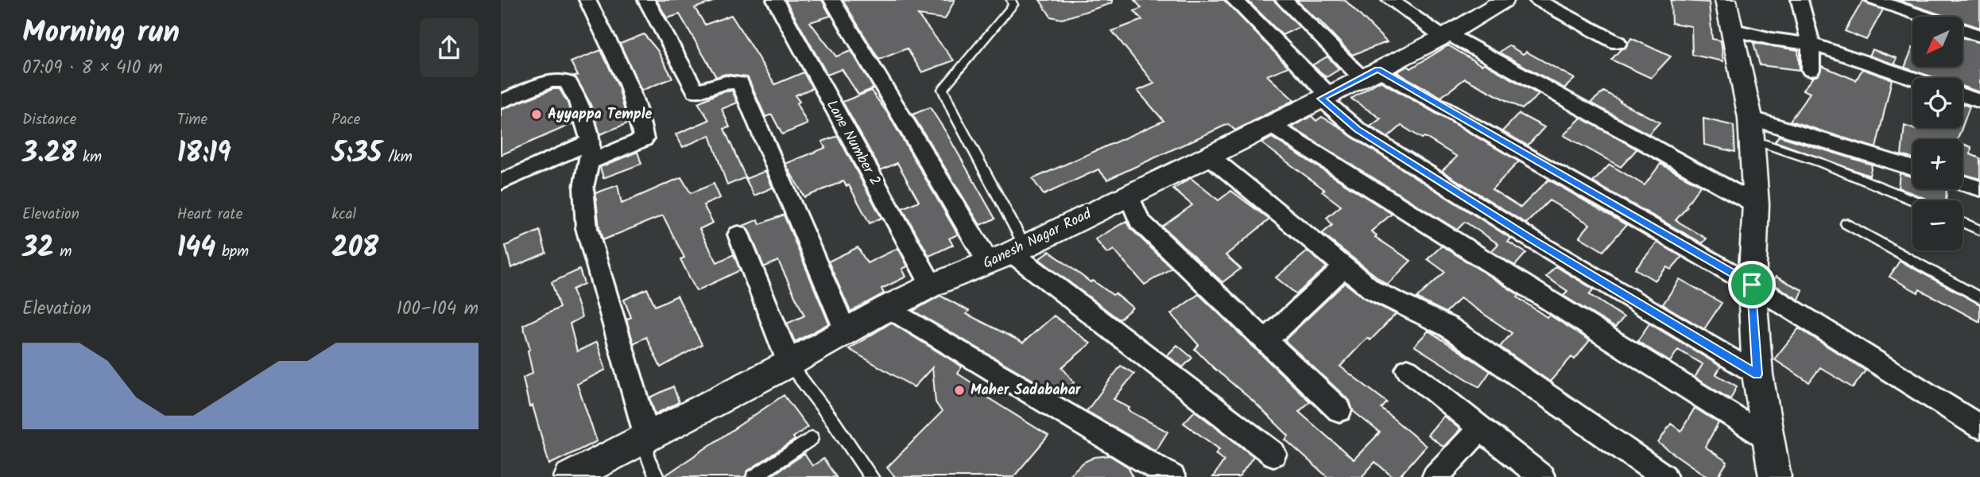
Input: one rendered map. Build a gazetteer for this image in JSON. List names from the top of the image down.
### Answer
{
  "streets": {
    "street": ["Lane Number 2", "Ganesh Nagar Road"]
  },
  "crossings": [
    ["Lane Number 2", "Ganesh Nagar Road"]
  ],
  "places": ["Ayyappa Temple", "Maher Sadabahar"],
  "north": "bottom left",
  "page": {
    "heading": ["Morning run", "07:09 · 8 × 410 m"],
    "map_buttons": ["+", "−"],
    "stats": [
      ["Distance", "3.28 km"],
      ["Time", "18:19"],
      ["Pace", "5:35 /km"],
      ["Elevation", "32 m"],
      ["Heart rate", "144 bpm"],
      ["kcal", "208"]
    ],
    "chart": ["Elevation", "100–104 m"]
  }
}
